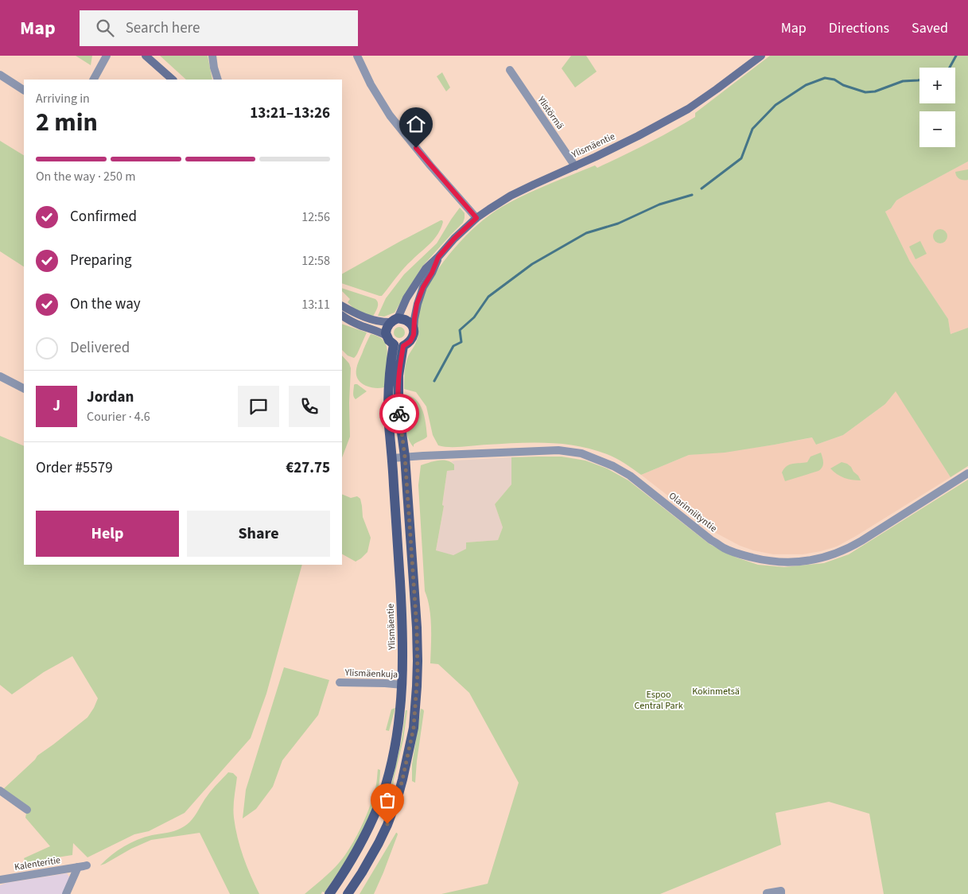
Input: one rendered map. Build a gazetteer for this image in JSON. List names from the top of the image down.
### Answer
{
  "streets": {
    "main road": ["Ylismäentie"],
    "street": [
      "Ylistörmä",
      "Olarinniityntie",
      "Ylismäenkuja",
      "Kalenteritie"
    ]
  },
  "crossings": [
    ["Ylistörmä", "Ylismäentie"],
    ["Ylismäentie", "Olarinniityntie"],
    ["Ylismäentie", "Ylismäenkuja"]
  ],
  "parks": ["Kokinmetsä", "Espoo Central Park"],
  "page": {
    "header": "Map",
    "search": "Search here",
    "nav": ["Map", "Directions", "Saved"],
    "map_buttons": ["+", "−"],
    "heading": ["2 min", "Arriving in", "13:21–13:26"],
    "panel": [
      "Jordan",
      "Courier · 4.6",
      "Order #5579",
      "€27.75"
    ],
    "bar": "On the way · 250 m",
    "list": [
      ["Confirmed", "12:56"],
      ["Preparing", "12:58"],
      ["On the way", "13:11"],
      "Delivered"
    ],
    "round": "J",
    "buttons": ["Help", "Share"]
  }
}
